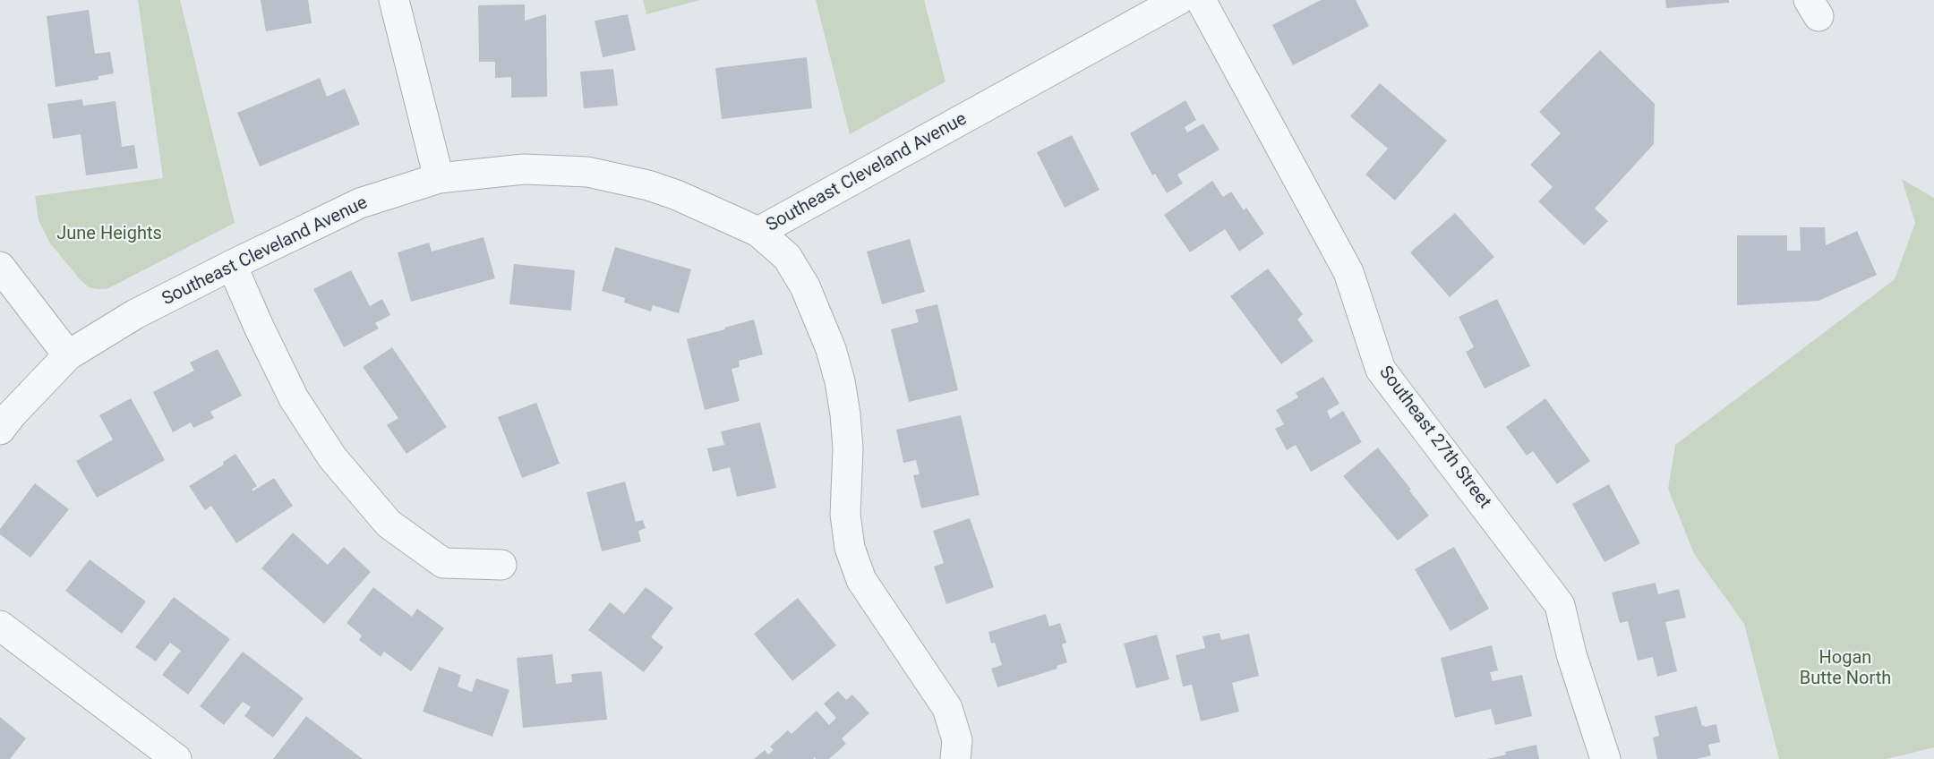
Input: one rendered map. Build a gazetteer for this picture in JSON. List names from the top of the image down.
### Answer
{
  "streets": {
    "street": ["Southeast Cleveland Avenue", "Southeast 27th Street"]
  },
  "parks": ["June Heights", "Hogan Butte North"]
}
